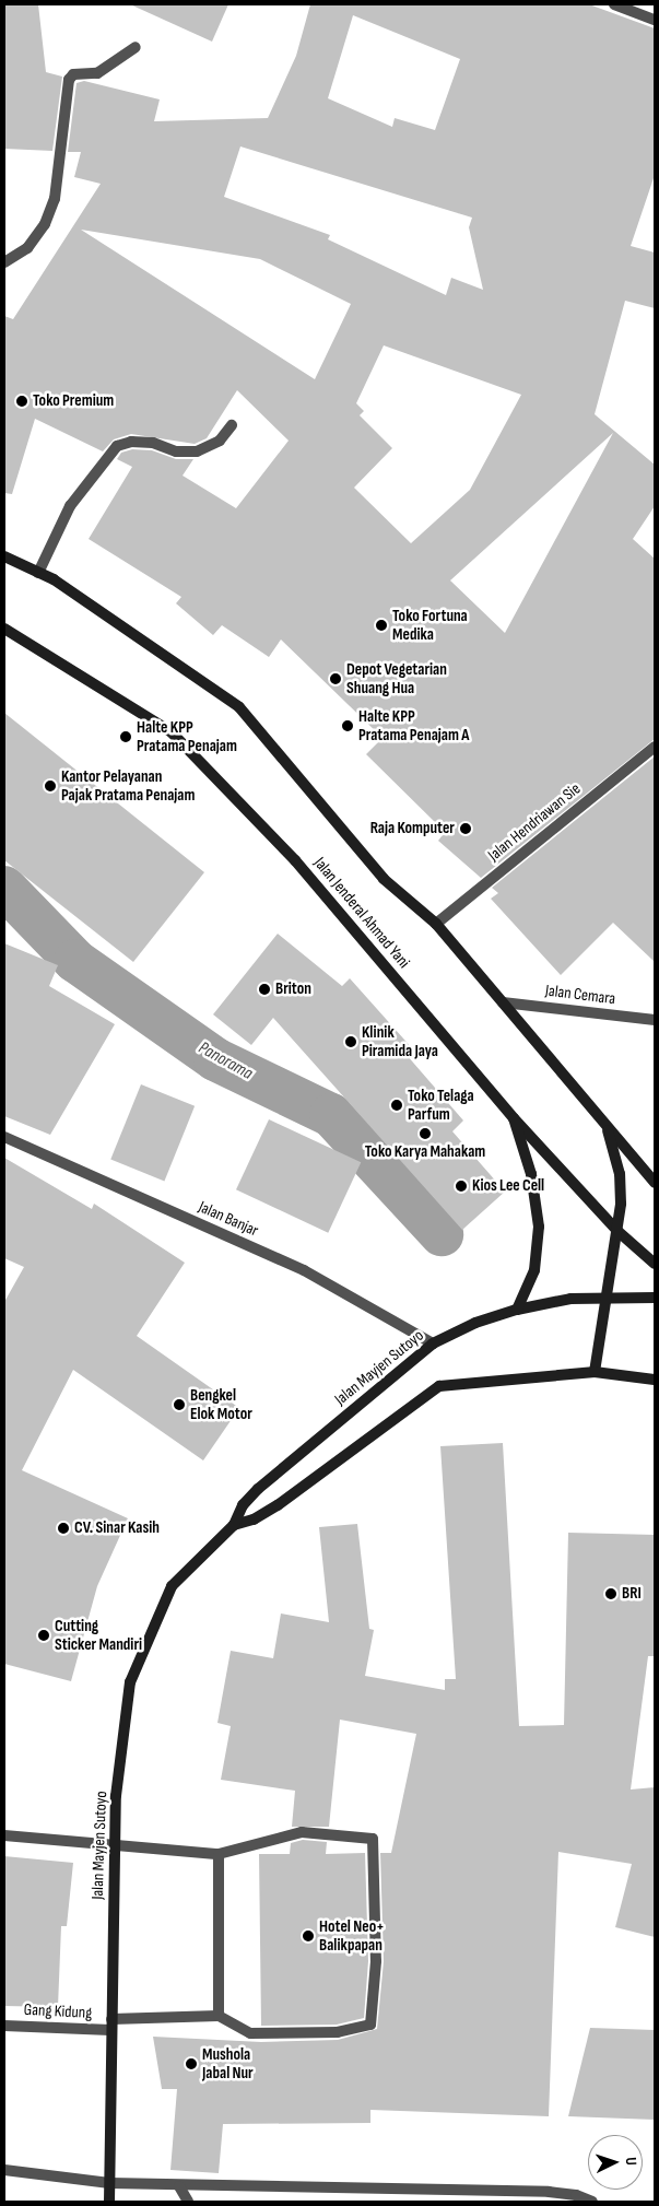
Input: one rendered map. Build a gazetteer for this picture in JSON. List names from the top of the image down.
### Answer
{
  "streets": {
    "main road": ["Jalan Jenderal Ahmad Yani", "Jalan Mayjen Sutoyo"],
    "street": [
      "Jalan Hendriawan Sie",
      "Jalan Cemara",
      "Jalan Banjar",
      "Gang Kidung"
    ]
  },
  "crossings": [
    ["Jalan Banjar", "Jalan Mayjen Sutoyo"],
    ["Jalan Mayjen Sutoyo", "Gang Kidung"]
  ],
  "water": ["Panorama"],
  "places": [
    "Toko Premium",
    "Toko Fortuna Medika",
    "Depot Vegetarian Shuang Hua",
    "Halte KPP Pratama Penajam A",
    "Halte KPP Pratama Penajam",
    "Kantor Pelayanan Pajak Pratama Penajam",
    "Raja Komputer",
    "Briton",
    "Klinik Piramida Jaya",
    "Toko Telaga Parfum",
    "Toko Karya Mahakam",
    "Kios Lee Cell",
    "Bengkel Elok Motor",
    "CV. Sinar Kasih",
    "BRI",
    "Cutting Sticker Mandiri",
    "Hotel Neo+ Balikpapan",
    "Mushola Jabal Nur"
  ],
  "north": "right"
}
